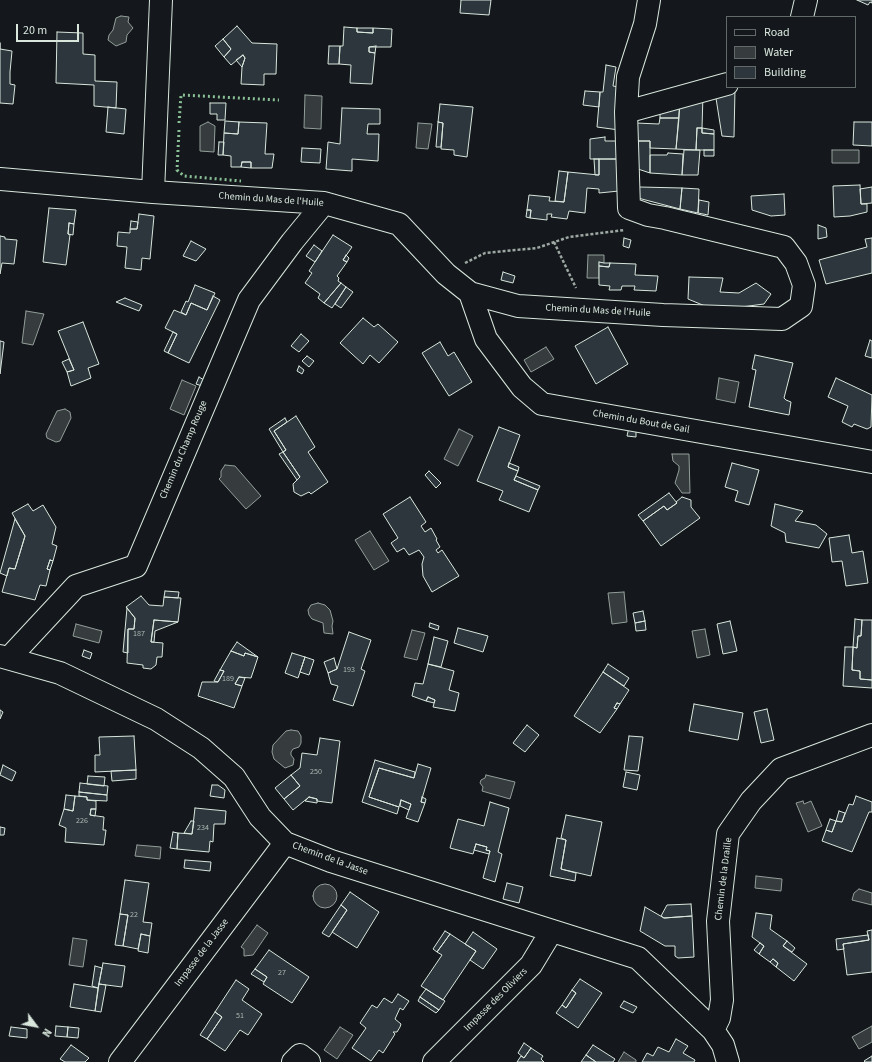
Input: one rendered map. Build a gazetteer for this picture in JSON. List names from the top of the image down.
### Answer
{
  "streets": {
    "street": [
      "Chemin du Mas de l'Huile",
      "Chemin du Bout de Gail",
      "Chemin du Champ Rouge",
      "Chemin de la Jasse",
      "Chemin de la Draille",
      "Impasse de la Jasse",
      "Impasse des Oliviers"
    ]
  },
  "crossings": [
    ["Chemin du Mas de l'Huile", "Chemin du Bout de Gail"],
    ["Chemin du Mas de l'Huile", "Chemin du Champ Rouge"],
    ["Chemin du Champ Rouge", "Chemin de la Jasse"],
    ["Chemin de la Jasse", "Chemin de la Draille"],
    ["Chemin de la Jasse", "Impasse de la Jasse"],
    ["Chemin de la Jasse", "Impasse des Oliviers"]
  ],
  "house_numbers": [
    "187",
    "193",
    "189",
    "250",
    "226",
    "234",
    "22",
    "27",
    "51"
  ],
  "legend": ["Road", "Water", "Building"],
  "scale_bar": "20 m",
  "north": "bottom right"
}
